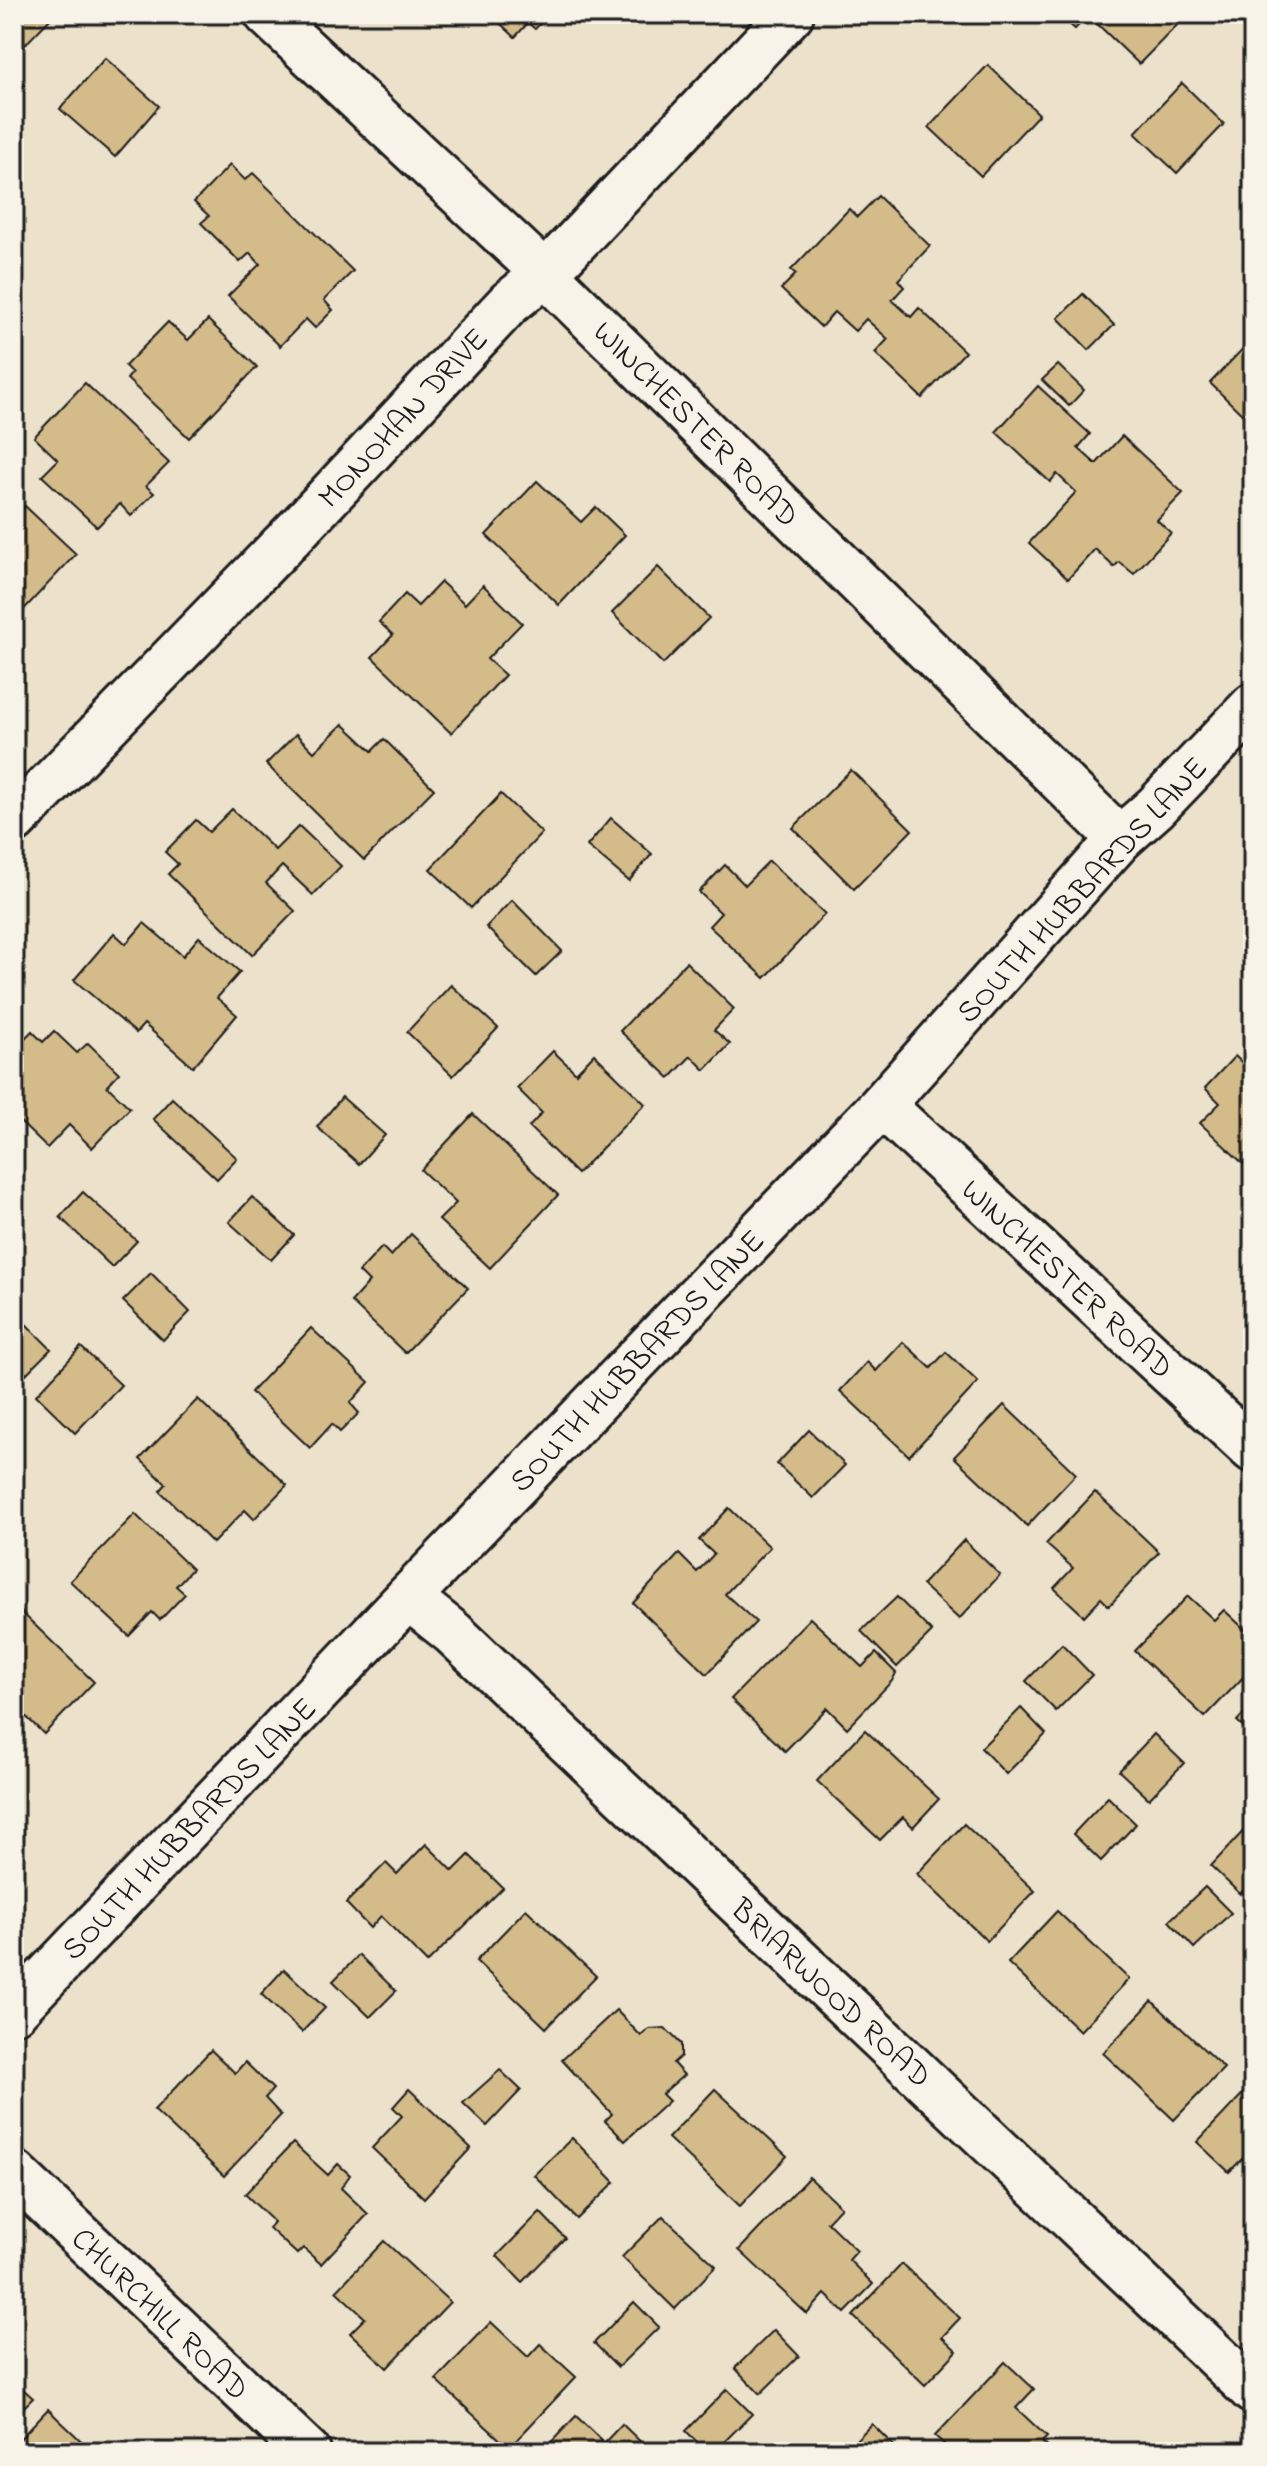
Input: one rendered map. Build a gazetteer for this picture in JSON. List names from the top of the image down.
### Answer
{
  "streets": {
    "street": [
      "MONOHAN DRIVE",
      "WINCHESTER ROAD",
      "SOUTH HUBBARDS LANE",
      "BRIARWOOD ROAD",
      "CHURCHILL ROAD"
    ]
  },
  "crossings": [
    ["MONOHAN DRIVE", "WINCHESTER ROAD"],
    ["WINCHESTER ROAD", "SOUTH HUBBARDS LANE"],
    ["SOUTH HUBBARDS LANE", "BRIARWOOD ROAD"]
  ]
}
